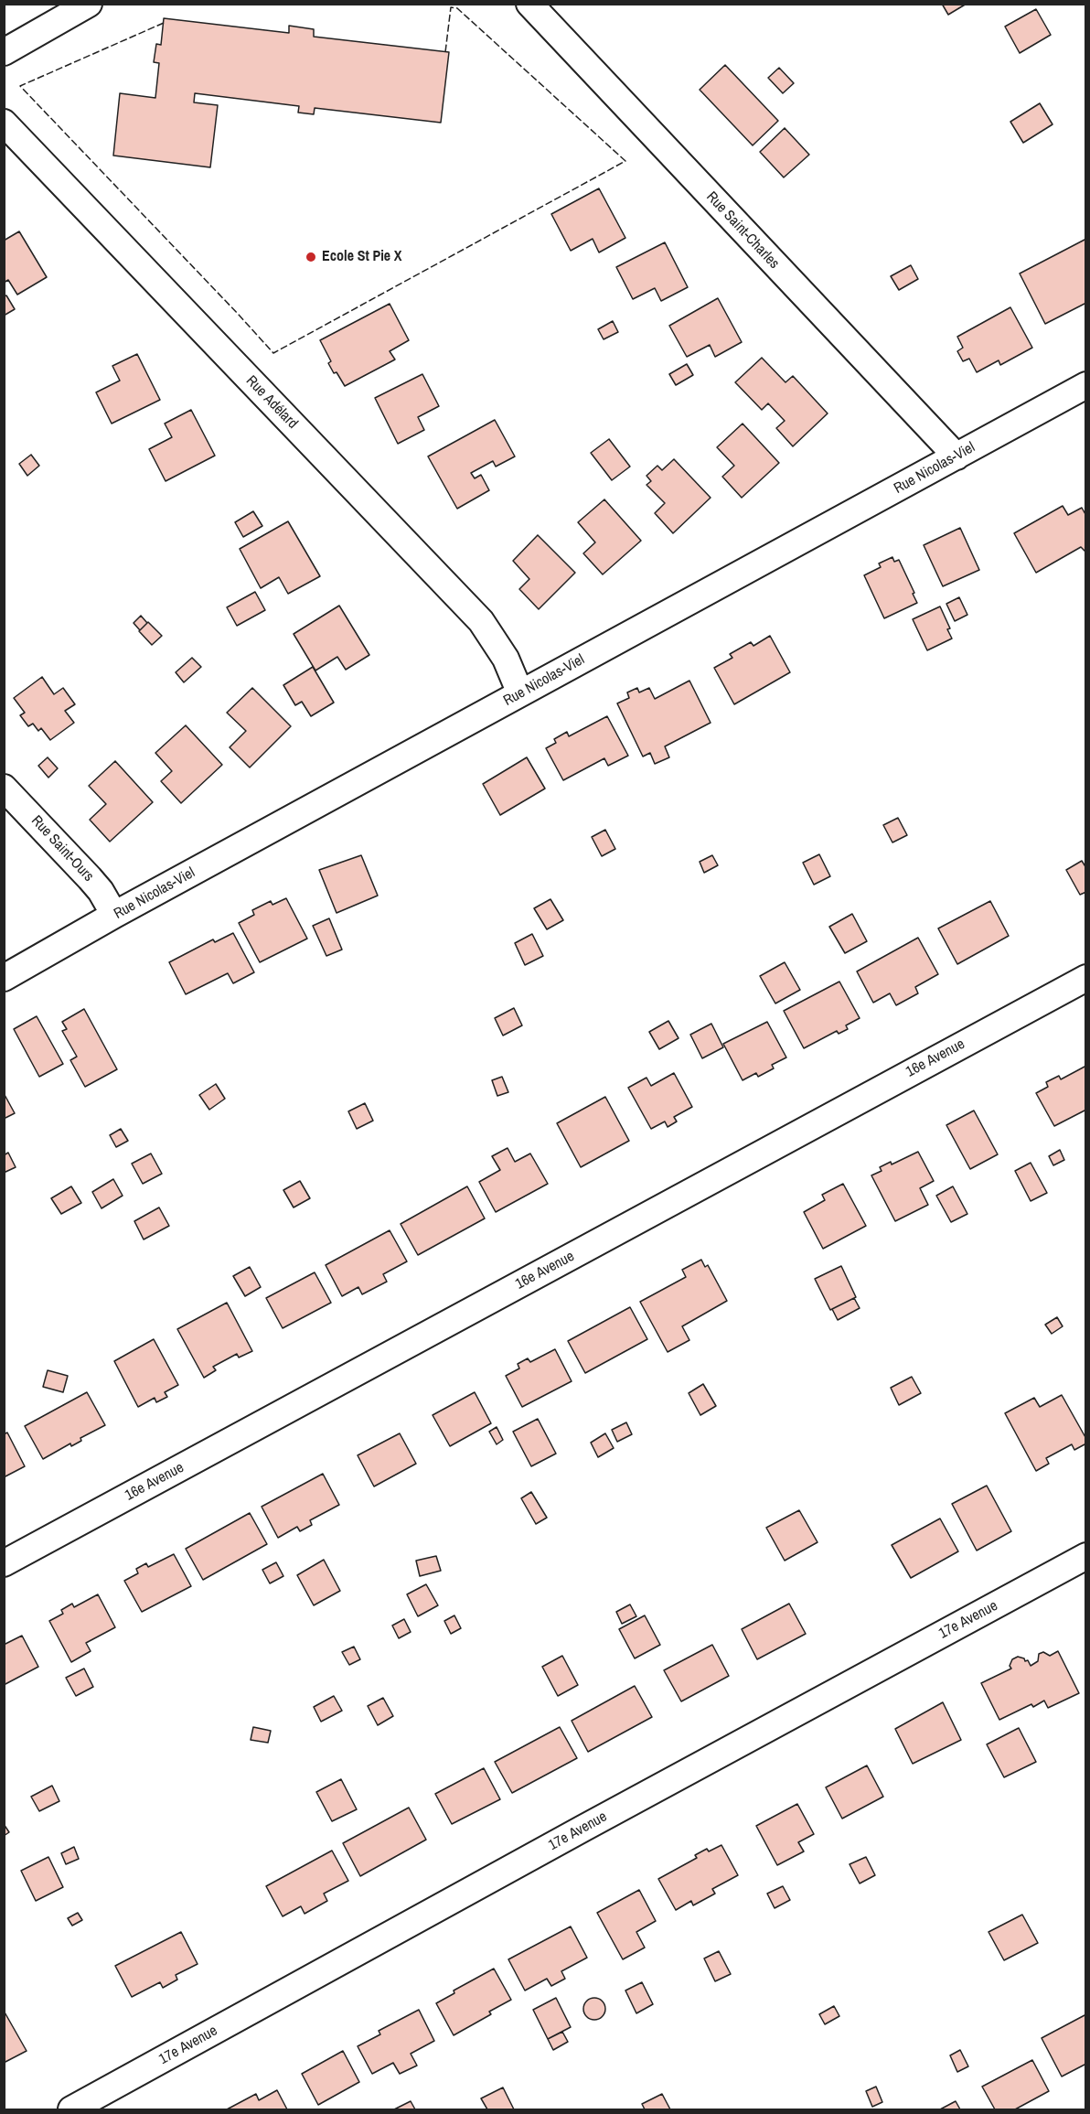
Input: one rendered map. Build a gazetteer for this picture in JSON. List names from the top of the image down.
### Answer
{
  "streets": {
    "street": [
      "Rue Saint-Charles",
      "Rue Adélard",
      "Rue Nicolas-Viel",
      "Rue Saint-Ours",
      "16e Avenue",
      "17e Avenue"
    ]
  },
  "crossings": [
    ["Rue Saint-Charles", "Rue Nicolas-Viel"],
    ["Rue Adélard", "Rue Nicolas-Viel"],
    ["Rue Nicolas-Viel", "Rue Saint-Ours"]
  ],
  "places": ["Ecole St Pie X"]
}
